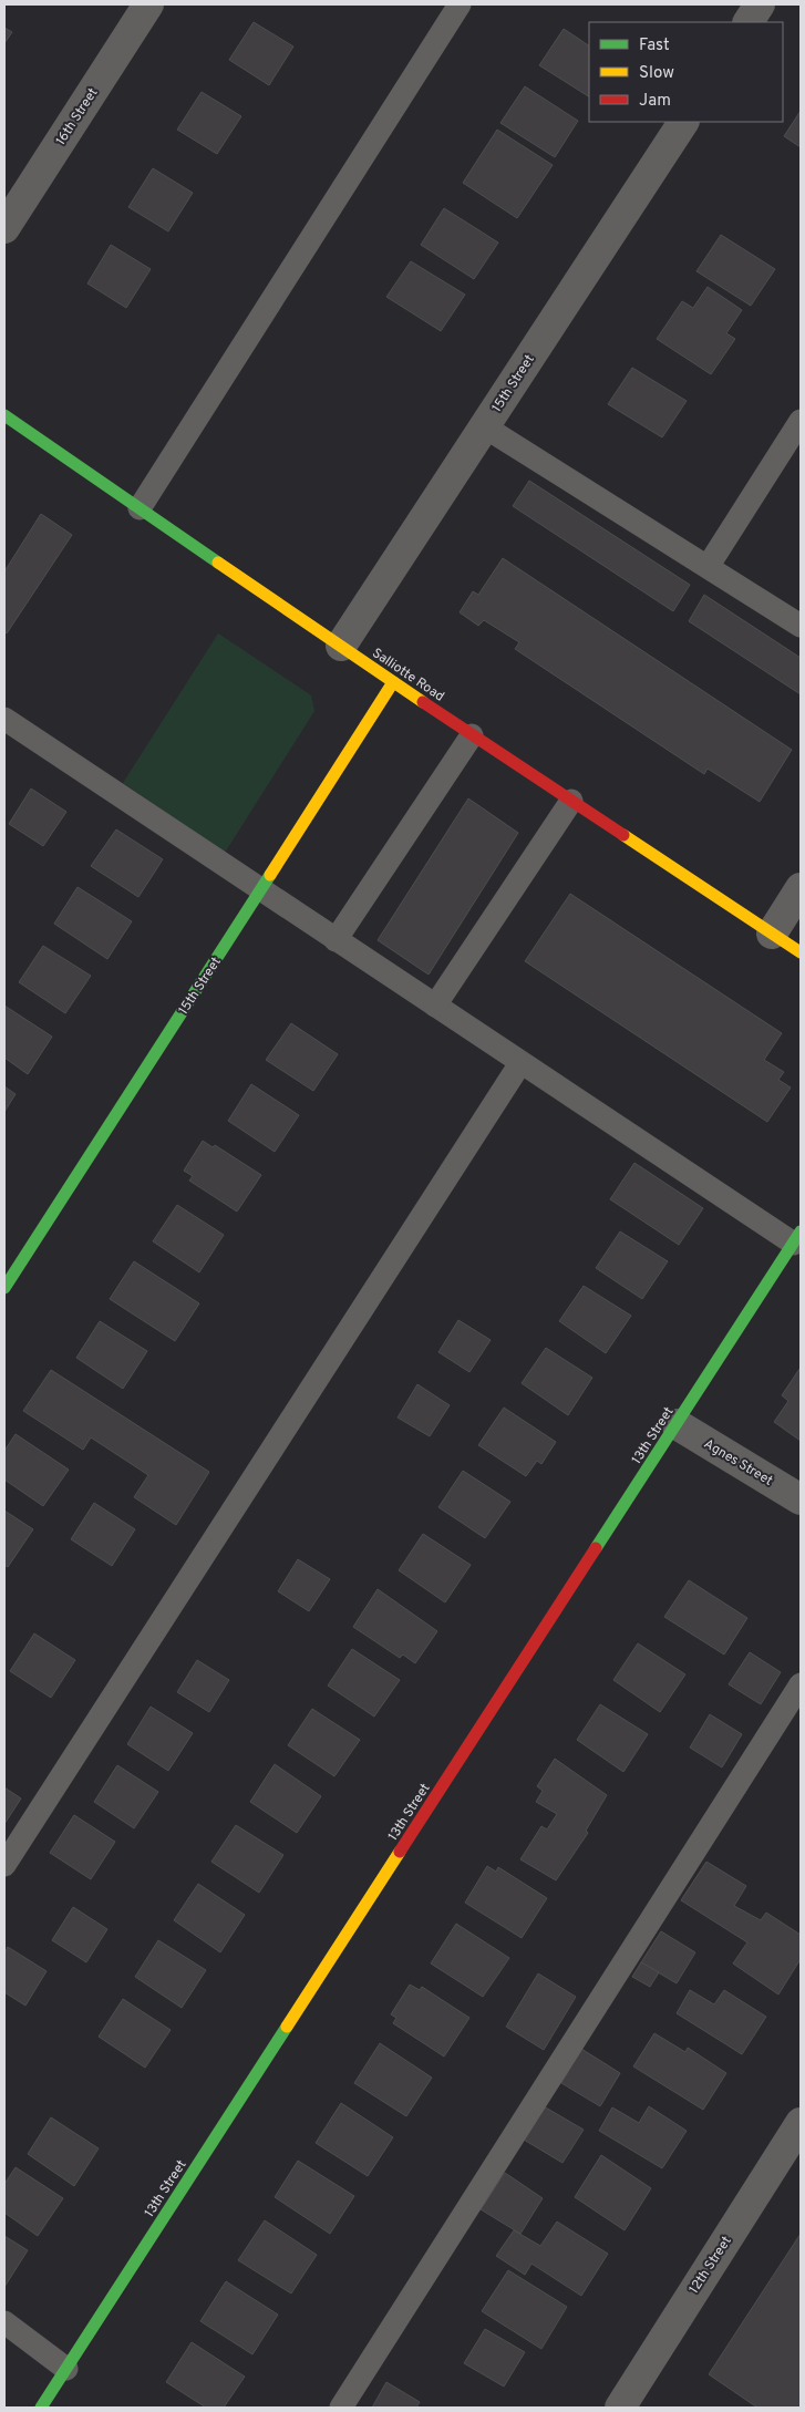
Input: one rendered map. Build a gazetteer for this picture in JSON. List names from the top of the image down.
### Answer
{
  "streets": {
    "street": [
      "16th Street",
      "15th Street",
      "Salliotte Road",
      "13th Street",
      "Agnes Street",
      "12th Street"
    ]
  },
  "crossings": [
    ["15th Street", "Salliotte Road"],
    ["13th Street", "Agnes Street"]
  ],
  "legend": ["Fast", "Slow", "Jam"]
}
